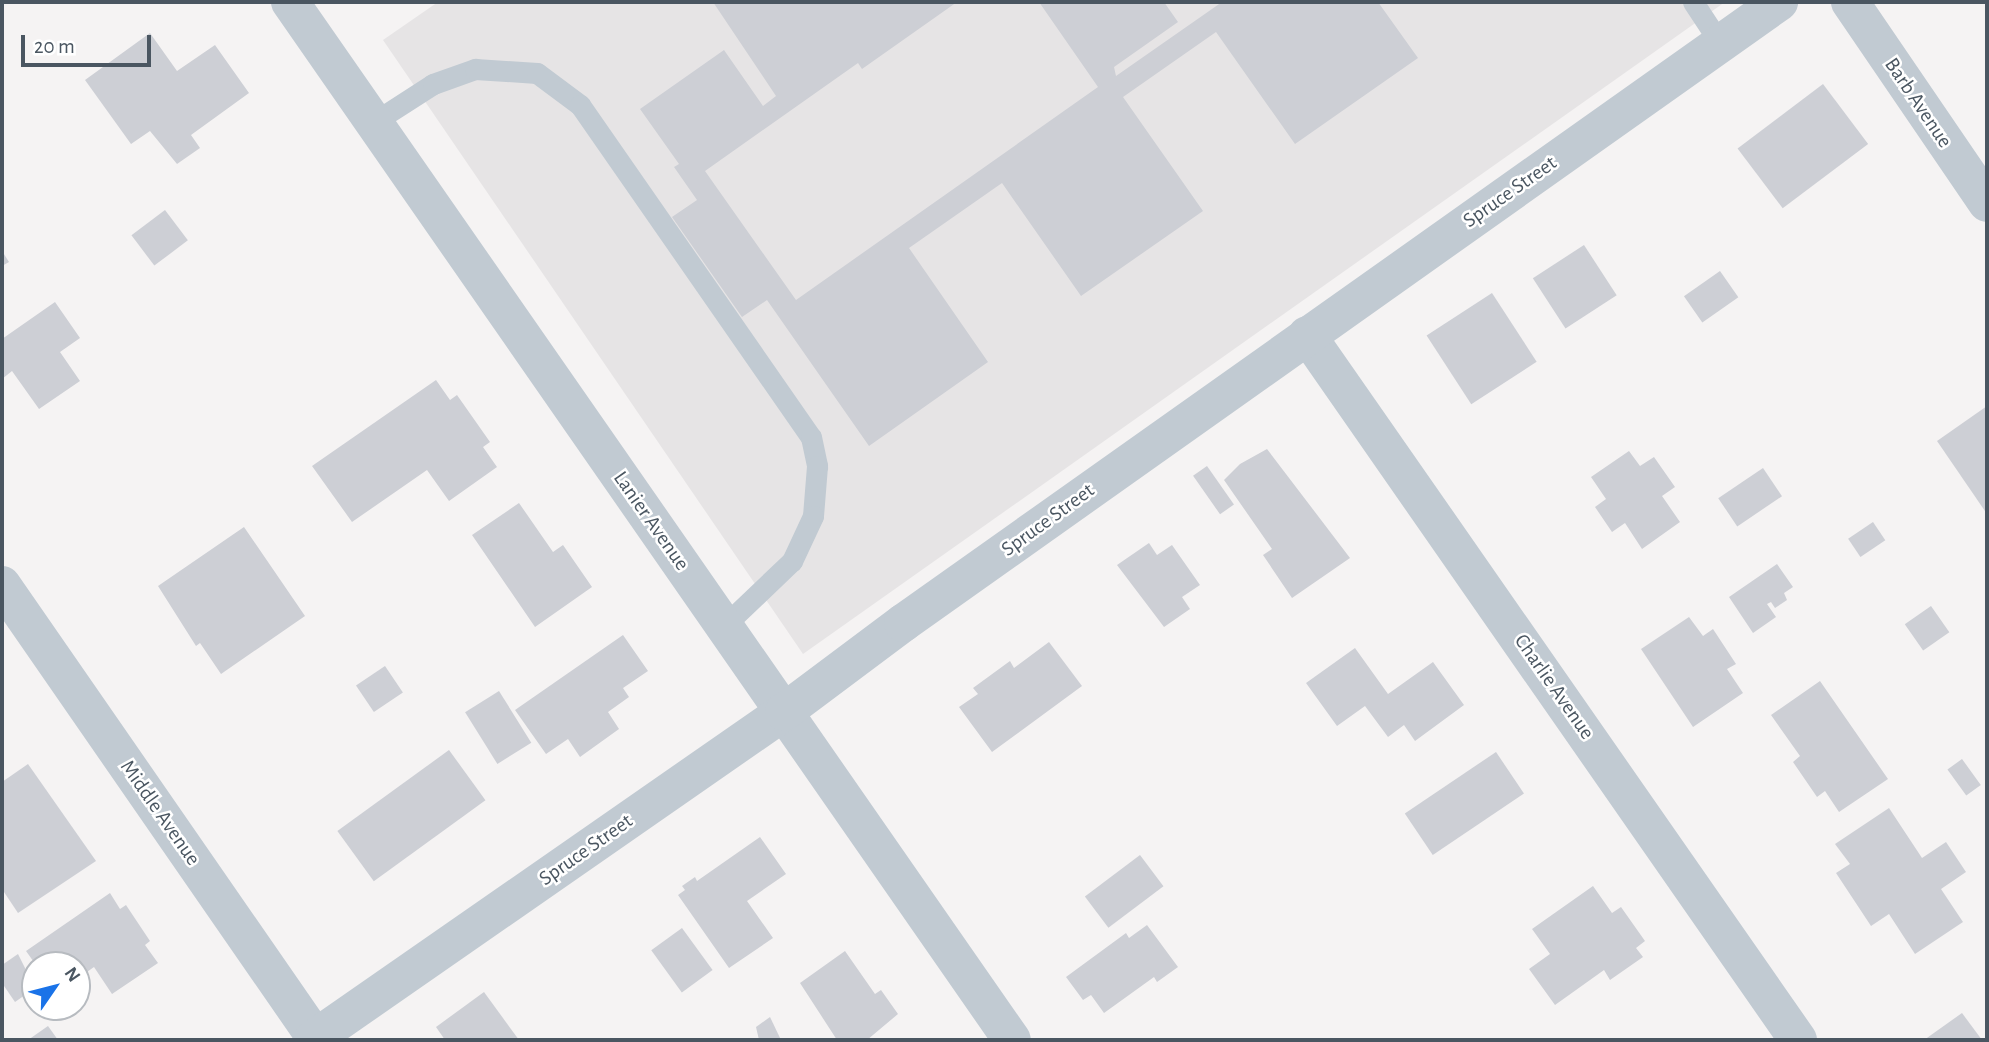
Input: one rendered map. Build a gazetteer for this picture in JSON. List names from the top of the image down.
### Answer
{
  "streets": {
    "street": [
      "Barb Avenue",
      "Spruce Street",
      "Lanier Avenue",
      "Charlie Avenue",
      "Middle Avenue"
    ]
  },
  "crossings": [
    ["Spruce Street", "Lanier Avenue"],
    ["Spruce Street", "Charlie Avenue"],
    ["Spruce Street", "Middle Avenue"]
  ],
  "scale_bar": "20 m",
  "north": "top right"
}
